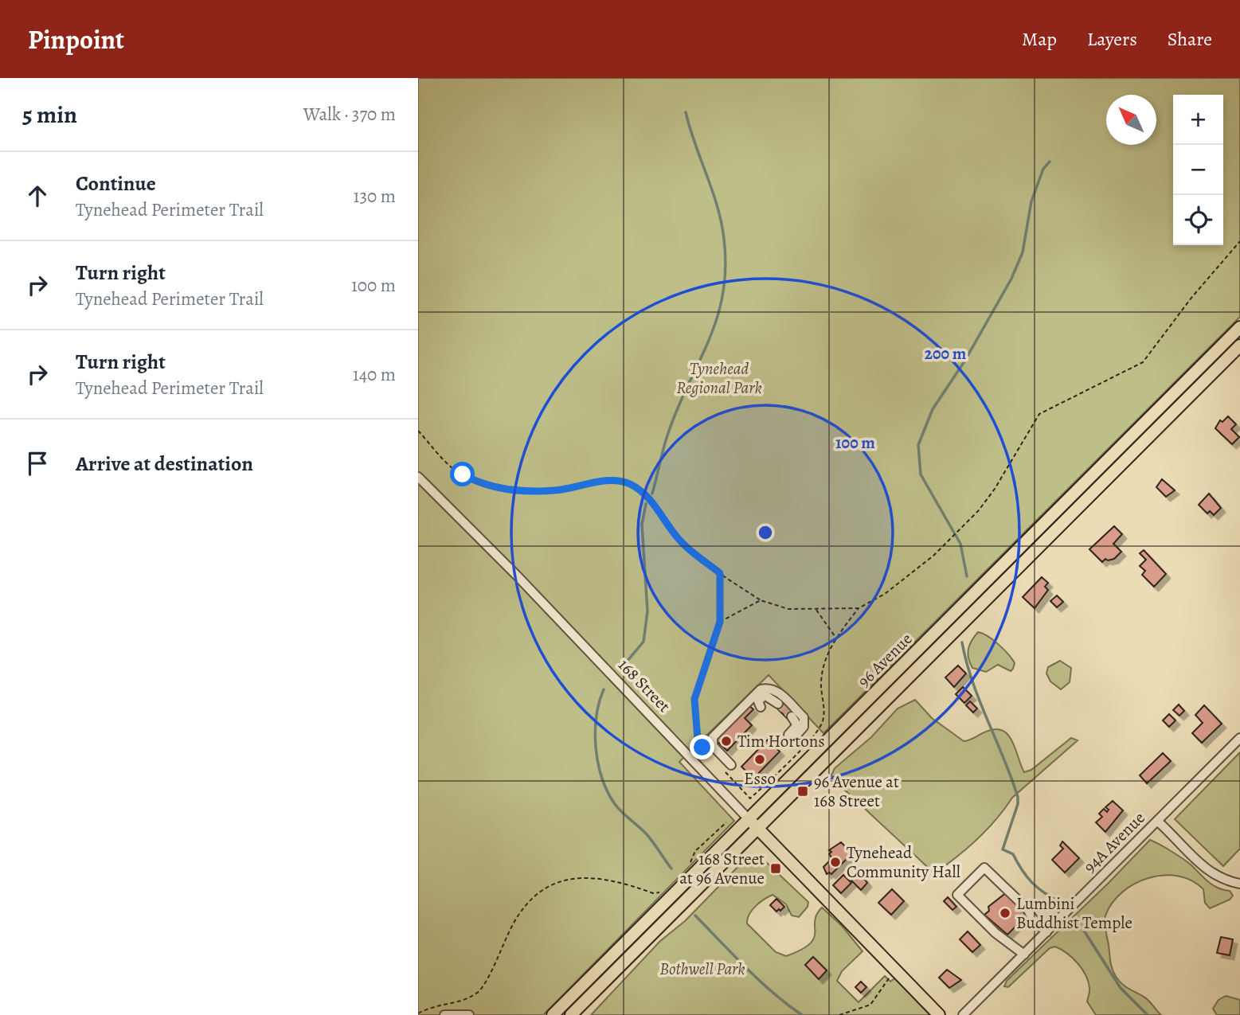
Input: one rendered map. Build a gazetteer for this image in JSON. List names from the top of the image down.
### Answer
{
  "streets": {
    "main road": ["96 Avenue", "168 Street"],
    "street": ["94A Avenue"]
  },
  "crossings": [
    ["96 Avenue", "168 Street"]
  ],
  "parks": ["Tynehead Regional Park", "Bothwell Park"],
  "places": {
    "other": [
      "Tim Hortons",
      "Esso",
      "Tynehead Community Hall",
      "Lumbini Buddhist Temple"
    ],
    "transit": ["96 Avenue at 168 Street", "168 Street at 96 Avenue"]
  },
  "north": "top left",
  "page": {
    "header": "Pinpoint",
    "nav": ["Map", "Layers", "Share"],
    "heading": ["5 min", "Walk · 370 m"],
    "map_buttons": ["+", "−"],
    "list": [
      ["Continue", "Tynehead Perimeter Trail", "130 m"],
      ["Turn right", "Tynehead Perimeter Trail", "100 m"],
      ["Turn right", "Tynehead Perimeter Trail", "140 m"],
      "Arrive at destination"
    ]
  },
  "rings": ["200 m", "100 m"]
}
